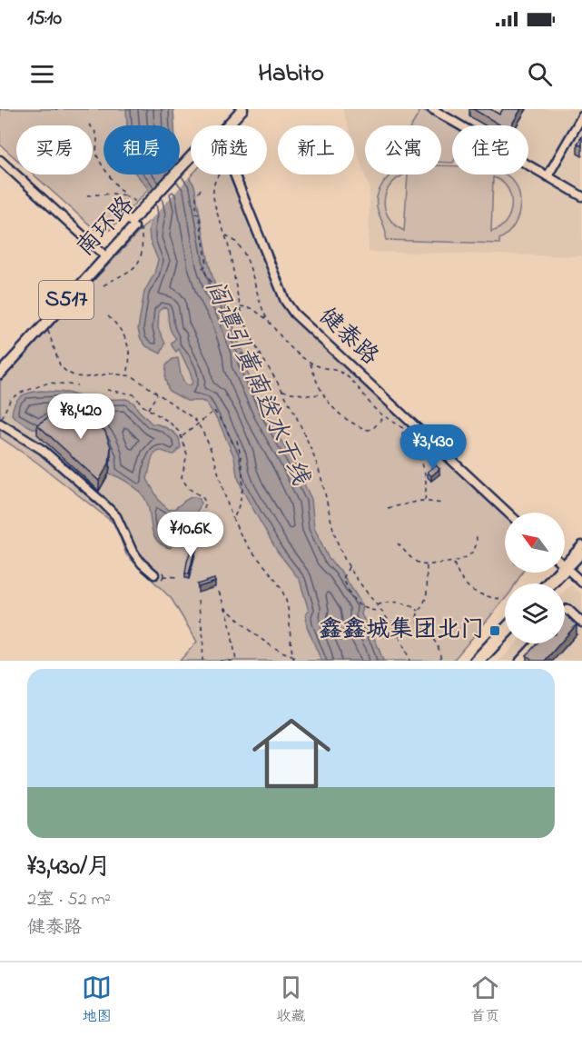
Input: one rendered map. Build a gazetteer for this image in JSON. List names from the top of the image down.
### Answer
{
  "streets": {
    "main road": ["南环路", "S517"],
    "street": ["健泰路"]
  },
  "water": ["阎谭引黄南送水干线"],
  "places": {
    "transit": ["鑫鑫城集团北门"]
  },
  "north": "top left",
  "page": {
    "status": "15:10",
    "header": "Habito",
    "chip": [
      "买房",
      "租房",
      "筛选",
      "新上",
      "公寓",
      "住宅"
    ],
    "price": ["¥8,420", "¥3,430", "¥10.6K"],
    "list": [
      {
        "name": "¥3,430/月",
        "note": "2室 · 52 m² · 健泰路"
      }
    ],
    "tabs": ["地图", "收藏", "首页"]
  }
}
